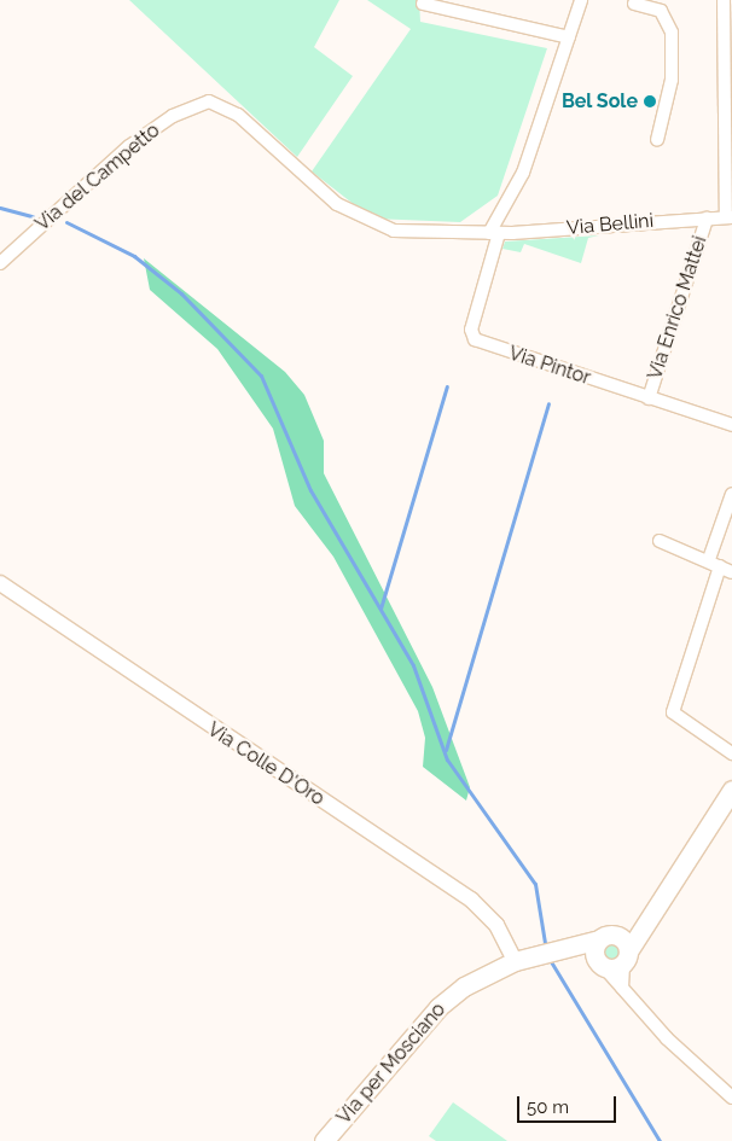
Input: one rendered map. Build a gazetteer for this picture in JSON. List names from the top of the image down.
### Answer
{
  "streets": {
    "main road": ["Via per Mosciano"],
    "street": [
      "Via del Campetto",
      "Via Bellini",
      "Via Enrico Mattei",
      "Via Pintor",
      "Via Colle D'Oro"
    ]
  },
  "crossings": [
    ["Via del Campetto", "Via Bellini"],
    ["Via del Campetto", "Via Pintor"],
    ["Via Bellini", "Via Enrico Mattei"],
    ["Via Bellini", "Via Pintor"],
    ["Via Enrico Mattei", "Via Pintor"],
    ["Via Colle D'Oro", "Via per Mosciano"]
  ],
  "places": ["Bel Sole"],
  "scale_bar": "50 m"
}
